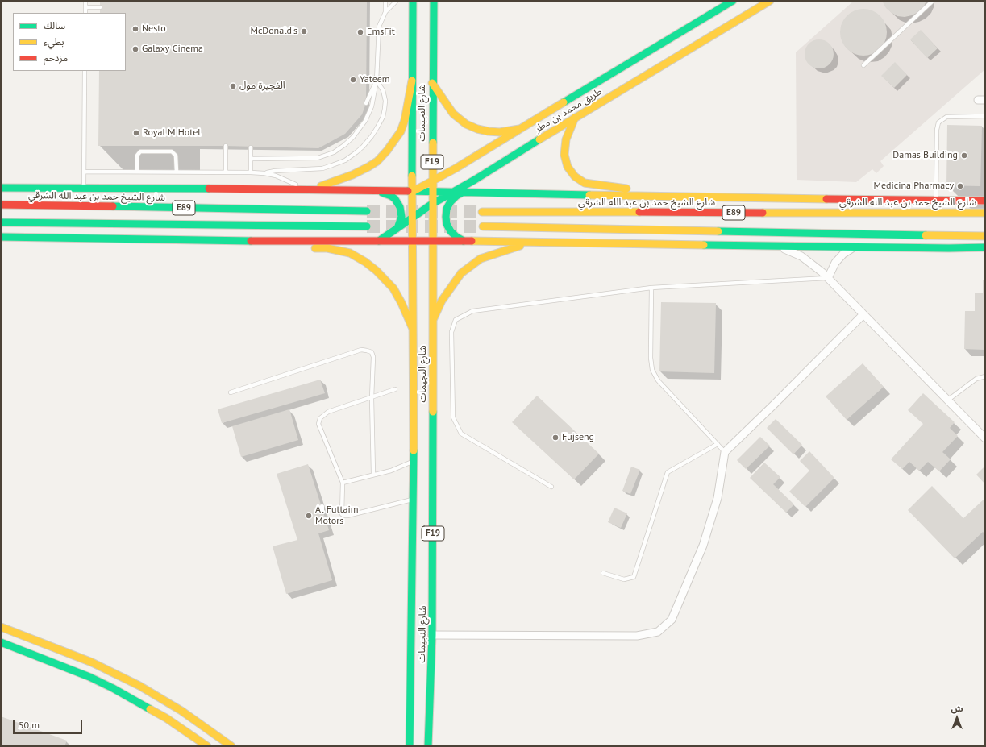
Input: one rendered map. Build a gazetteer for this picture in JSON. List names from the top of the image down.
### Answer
{
  "streets": {
    "main road": [
      "طريق محمد بن مطر",
      "شارع النجيمات",
      "F19",
      "شارع الشيخ حمد بن عبد الله الشرقي",
      "E89"
    ]
  },
  "crossings": [
    ["طريق محمد بن مطر", "شارع النجيمات"]
  ],
  "places": [
    "Nesto",
    "McDonald's",
    "EmsFit",
    "Galaxy Cinema",
    "Yateem",
    "الفجيرة مول",
    "Royal M Hotel",
    "Damas Building",
    "Medicina Pharmacy",
    "Fujseng",
    "Al Futtaim Motors"
  ],
  "legend": ["سالك", "بطيء", "مزدحم"],
  "scale_bar": "50 m",
  "north": "top"
}
